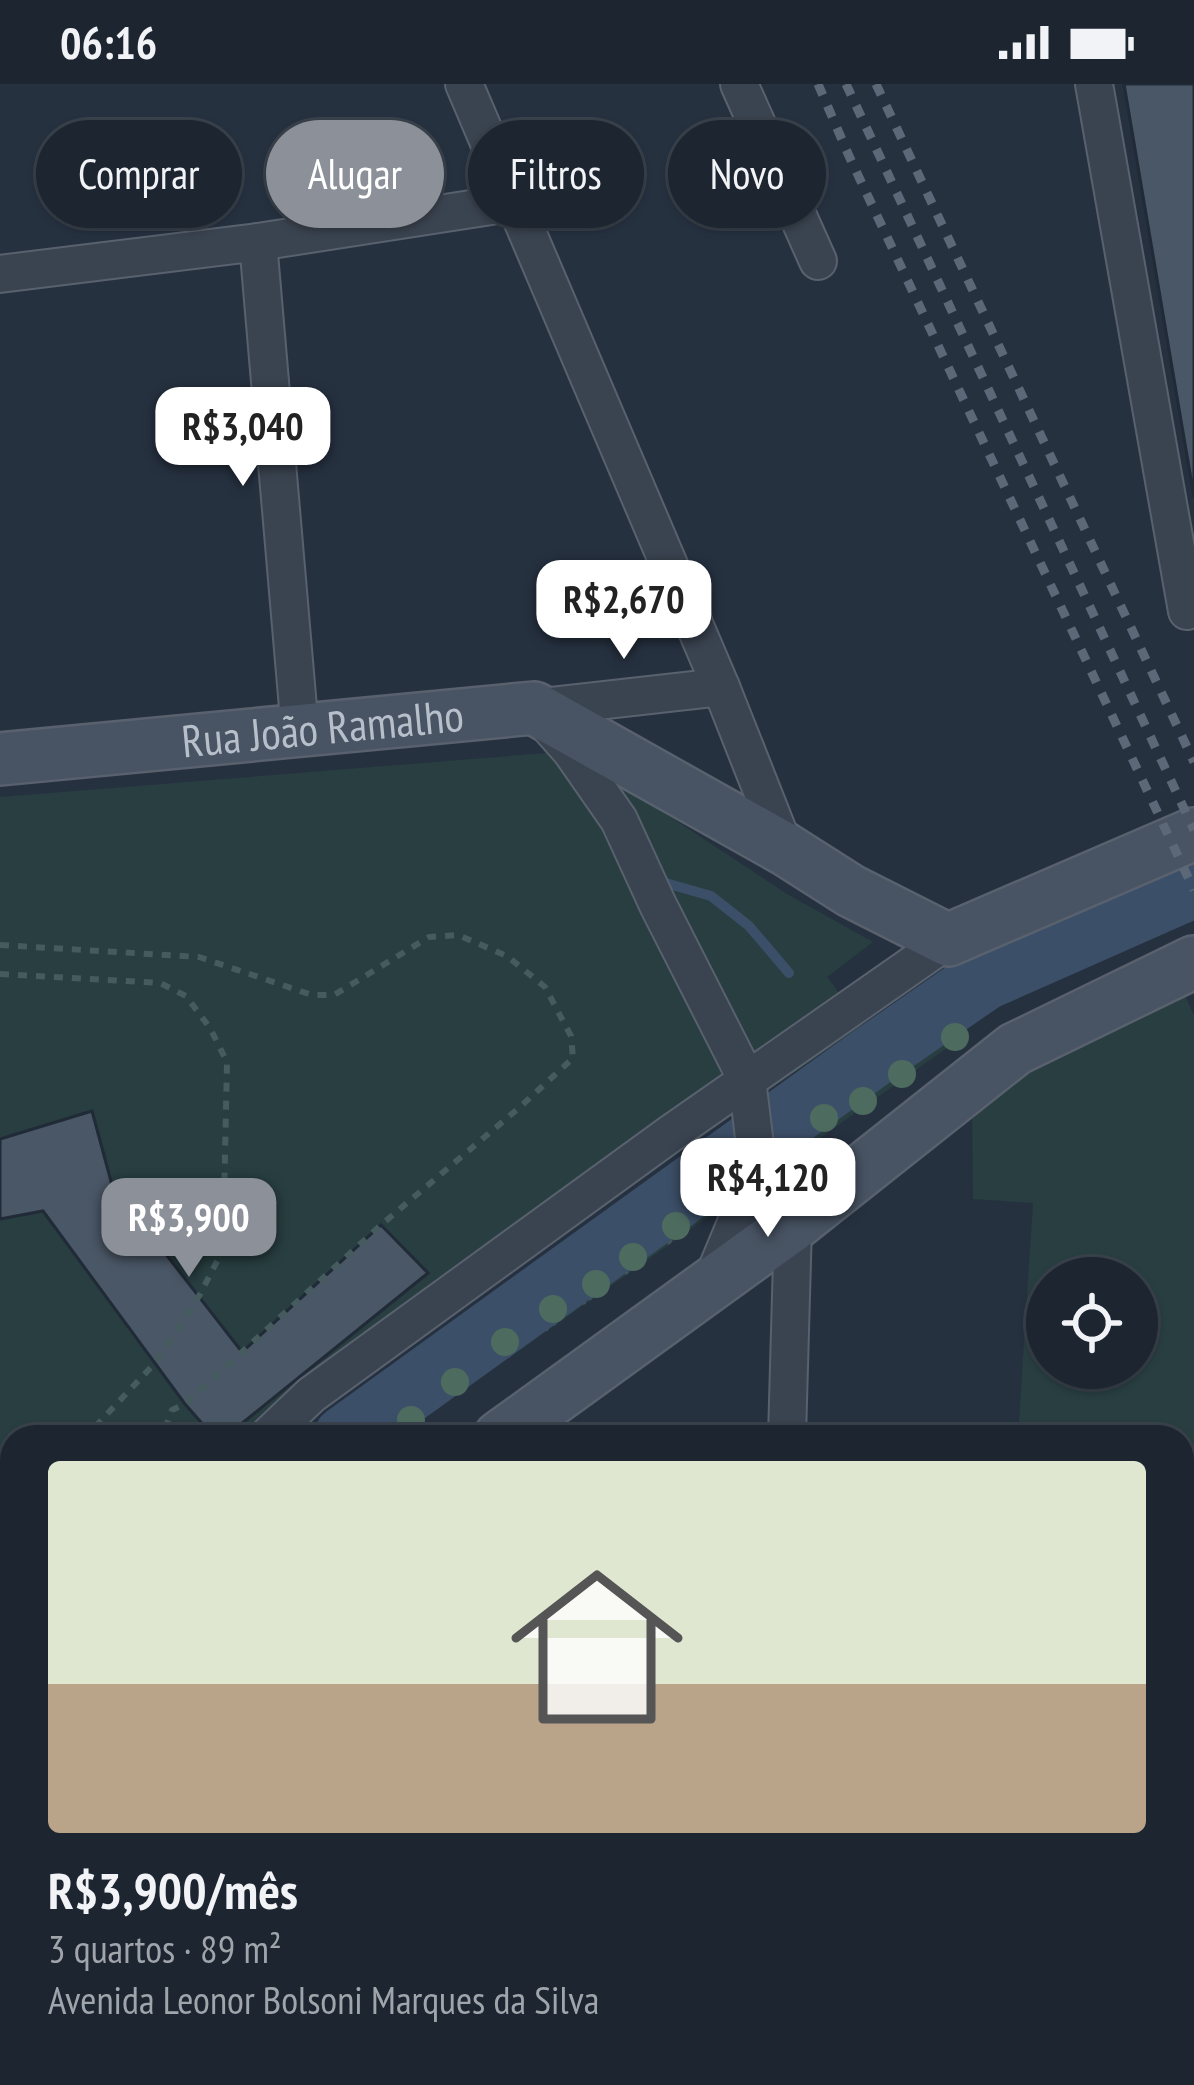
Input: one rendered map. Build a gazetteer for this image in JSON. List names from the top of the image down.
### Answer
{
  "streets": {
    "main road": ["Rua João Ramalho"]
  },
  "page": {
    "status": "06:16",
    "chip": [
      "Comprar",
      "Alugar",
      "Filtros",
      "Novo"
    ],
    "price": [
      "R$3,040",
      "R$2,670",
      "R$4,120",
      "R$3,900"
    ],
    "list": [
      {
        "name": "R$3,900/mês",
        "note": "3 quartos · 89 m² · Avenida Leonor Bolsoni Marques da Silva"
      }
    ]
  }
}
